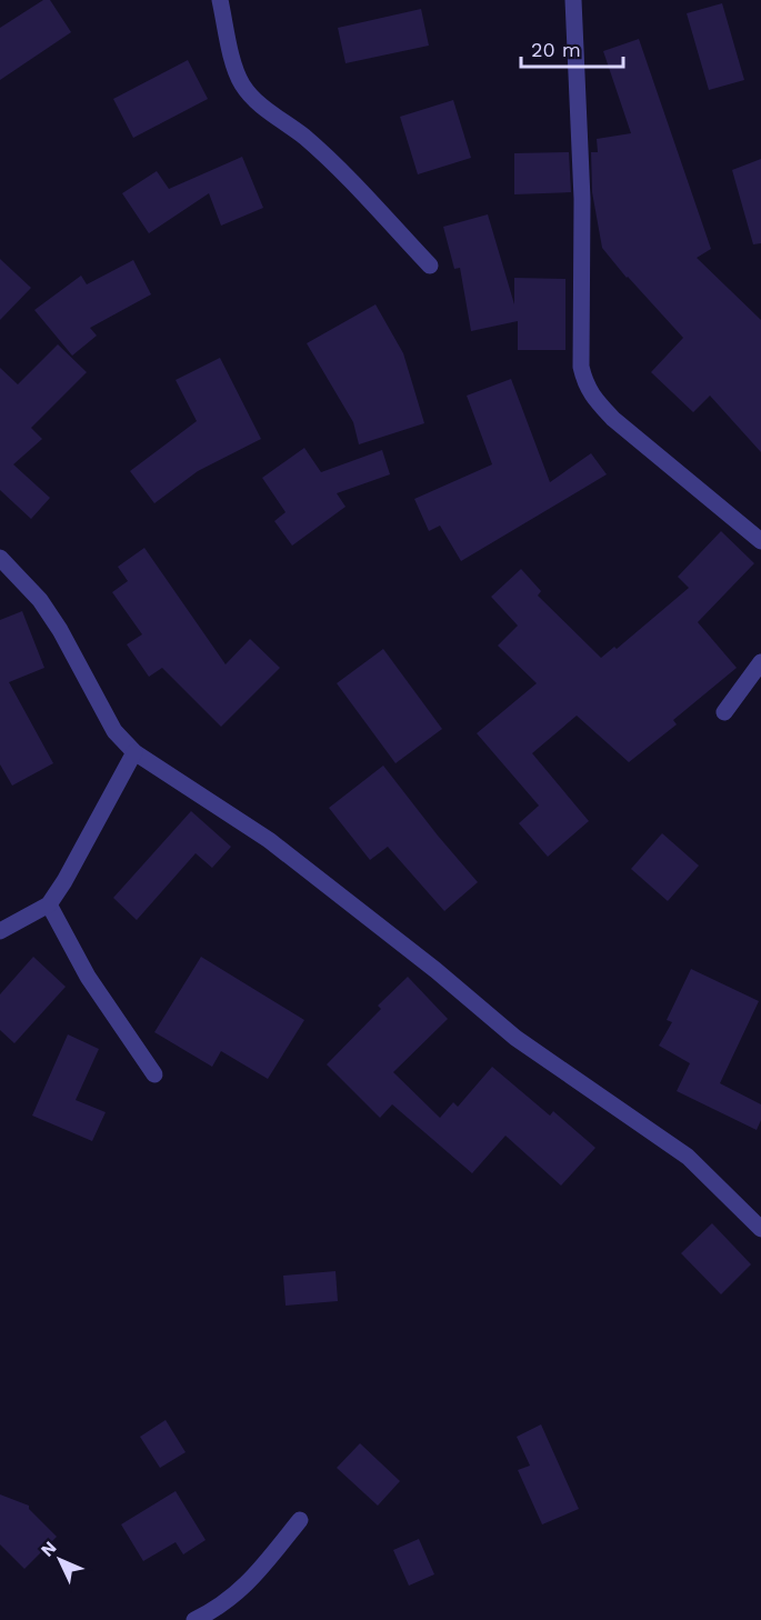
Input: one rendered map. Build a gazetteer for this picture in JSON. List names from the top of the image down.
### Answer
{
  "scale_bar": "20 m",
  "north": "top left"
}
